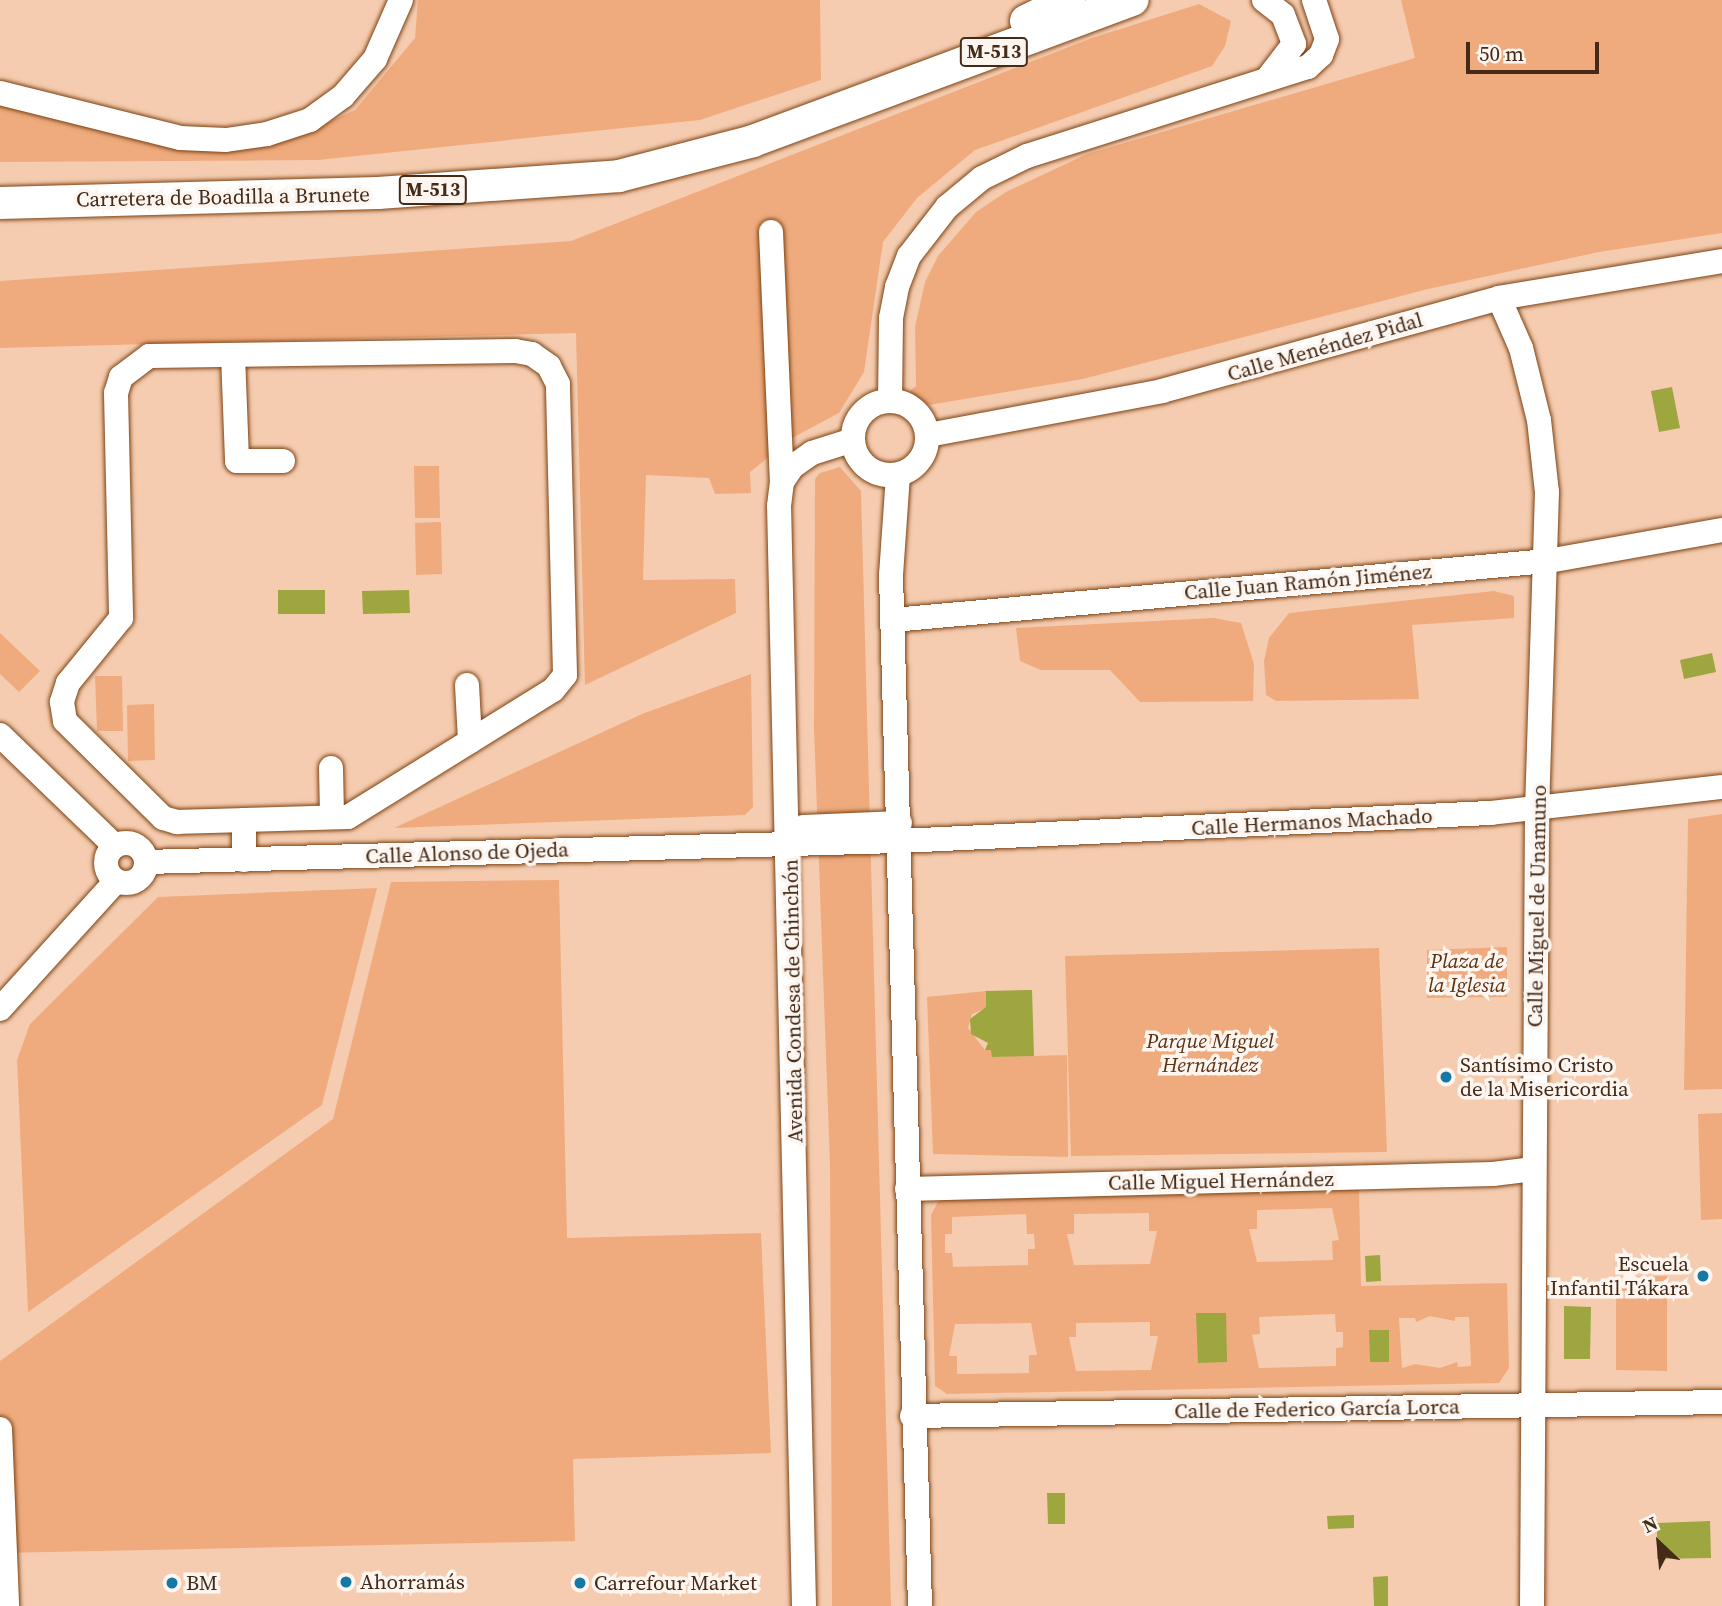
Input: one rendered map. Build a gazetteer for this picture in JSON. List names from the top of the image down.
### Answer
{
  "streets": {
    "main road": ["M-513", "Carretera de Boadilla a Brunete"],
    "street": [
      "Calle Menéndez Pidal",
      "Calle Juan Ramón Jiménez",
      "Calle Hermanos Machado",
      "Calle Alonso de Ojeda",
      "Calle Miguel de Unamuno",
      "Avenida Condesa de Chinchón",
      "Calle Miguel Hernández",
      "Calle de Federico García Lorca"
    ]
  },
  "crossings": [
    ["Calle Menéndez Pidal", "Calle Miguel de Unamuno"],
    ["Calle Juan Ramón Jiménez", "Calle Miguel de Unamuno"],
    ["Calle Hermanos Machado", "Calle Alonso de Ojeda"],
    ["Calle Hermanos Machado", "Calle Miguel de Unamuno"],
    ["Calle Hermanos Machado", "Avenida Condesa de Chinchón"],
    ["Calle Alonso de Ojeda", "Avenida Condesa de Chinchón"],
    ["Calle Miguel de Unamuno", "Calle Miguel Hernández"],
    ["Calle Miguel de Unamuno", "Calle de Federico García Lorca"]
  ],
  "parks": ["Plaza de la Iglesia", "Parque Miguel Hernández"],
  "places": [
    "Santísimo Cristo de la Misericordia",
    "Escuela Infantil Tákara",
    "Ahorramás",
    "BM",
    "Carrefour Market"
  ],
  "scale_bar": "50 m",
  "north": "top left"
}
